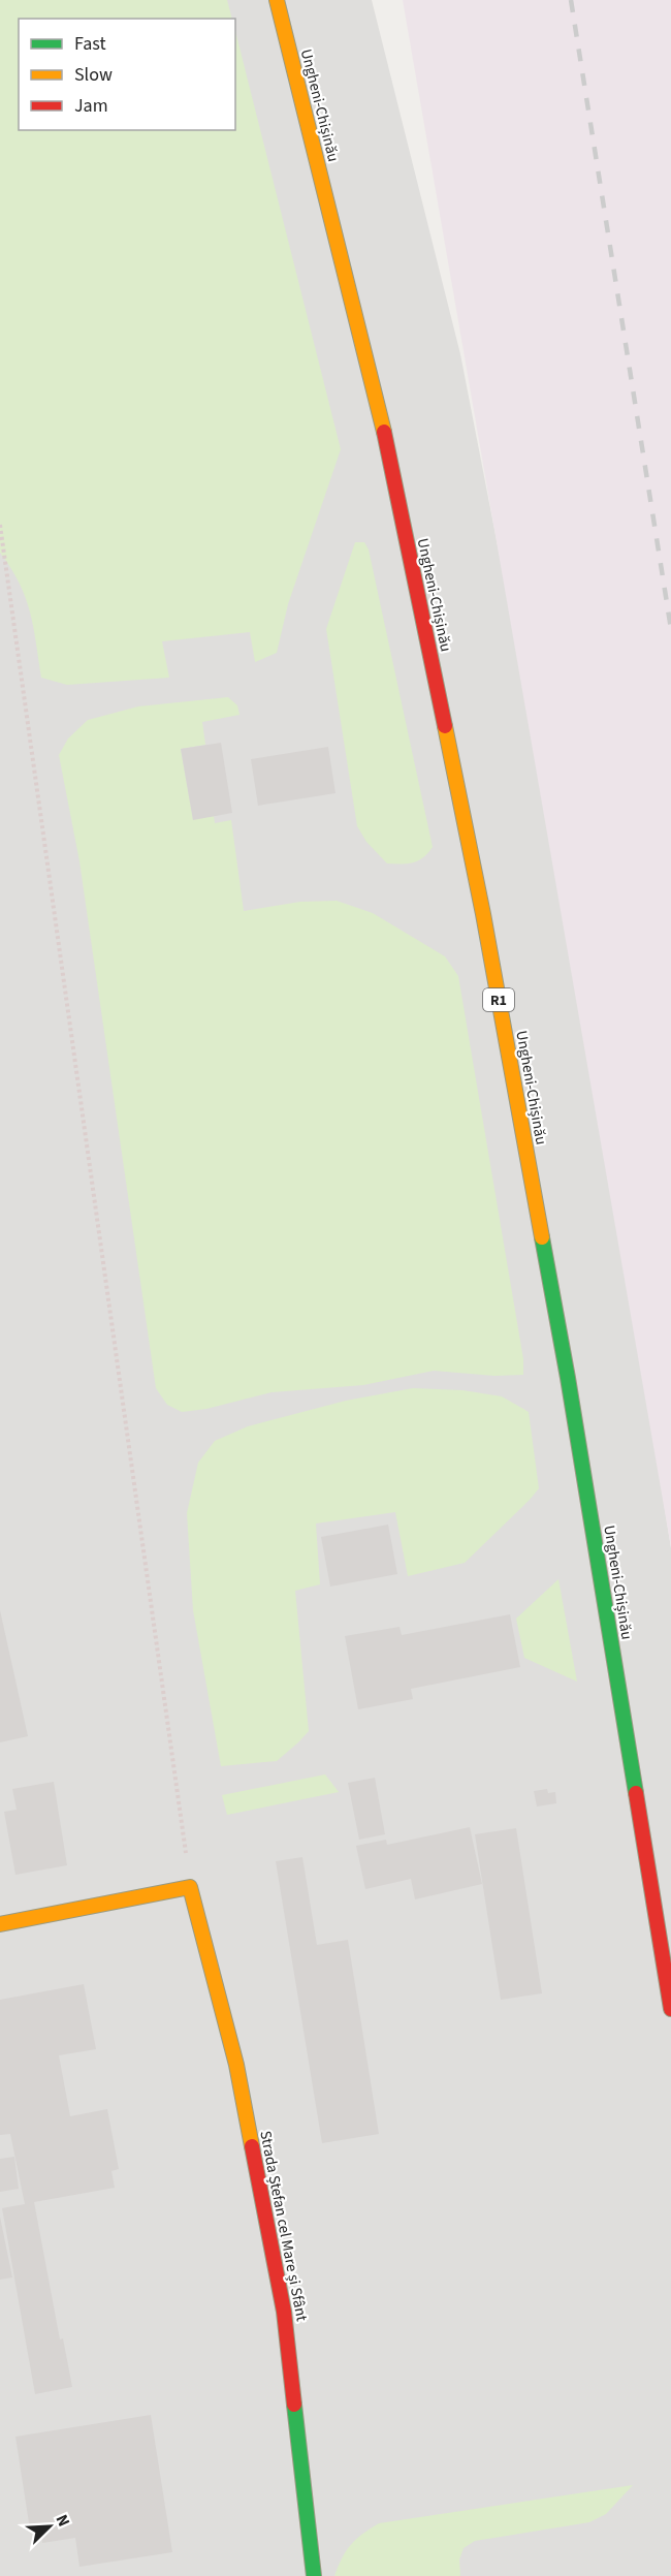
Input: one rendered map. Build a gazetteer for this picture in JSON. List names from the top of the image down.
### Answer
{
  "streets": {
    "main road": ["Ungheni-Chișinău", "R1", "Strada Ștefan cel Mare și Sfânt"]
  },
  "legend": ["Fast", "Slow", "Jam"],
  "north": "top right"
}
